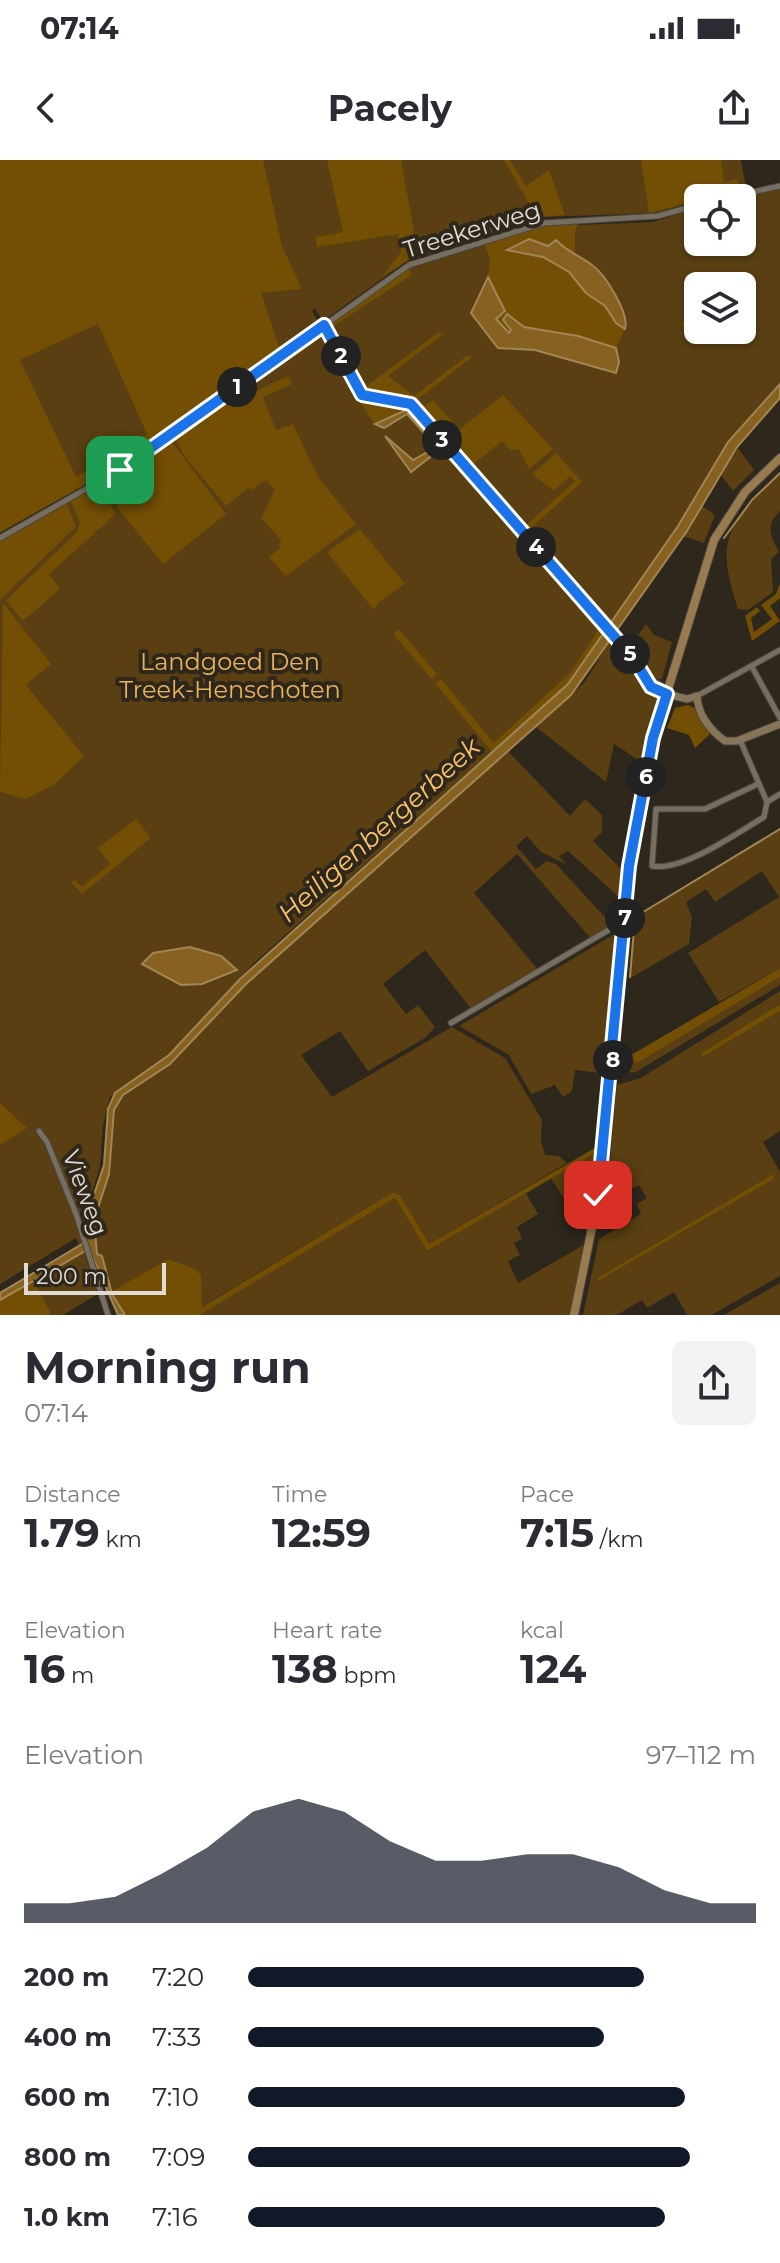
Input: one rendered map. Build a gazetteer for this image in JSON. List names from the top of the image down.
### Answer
{
  "streets": {
    "street": ["Treekerweg", "Vieweg"]
  },
  "water": ["Heiligenbergerbeek"],
  "parks": ["Landgoed Den Treek-Henschoten"],
  "scale_bar": "200 m",
  "page": {
    "status": "07:14",
    "header": "Pacely",
    "pins": [
      "2",
      "1",
      "3",
      "4",
      "5",
      "6",
      "7",
      "8"
    ],
    "scale": "200 m",
    "heading": ["Morning run", "07:14"],
    "stats": [
      ["Distance", "1.79 km"],
      ["Time", "12:59"],
      ["Pace", "7:15 /km"],
      ["Elevation", "16 m"],
      ["Heart rate", "138 bpm"],
      ["kcal", "124"]
    ],
    "chart": ["Elevation", "97–112 m"],
    "list": [
      {
        "name": "200 m",
        "note": "7:20"
      },
      {
        "name": "400 m",
        "note": "7:33"
      },
      {
        "name": "600 m",
        "note": "7:10"
      },
      {
        "name": "800 m",
        "note": "7:09"
      },
      {
        "name": "1.0 km",
        "note": "7:16"
      }
    ]
  }
}
